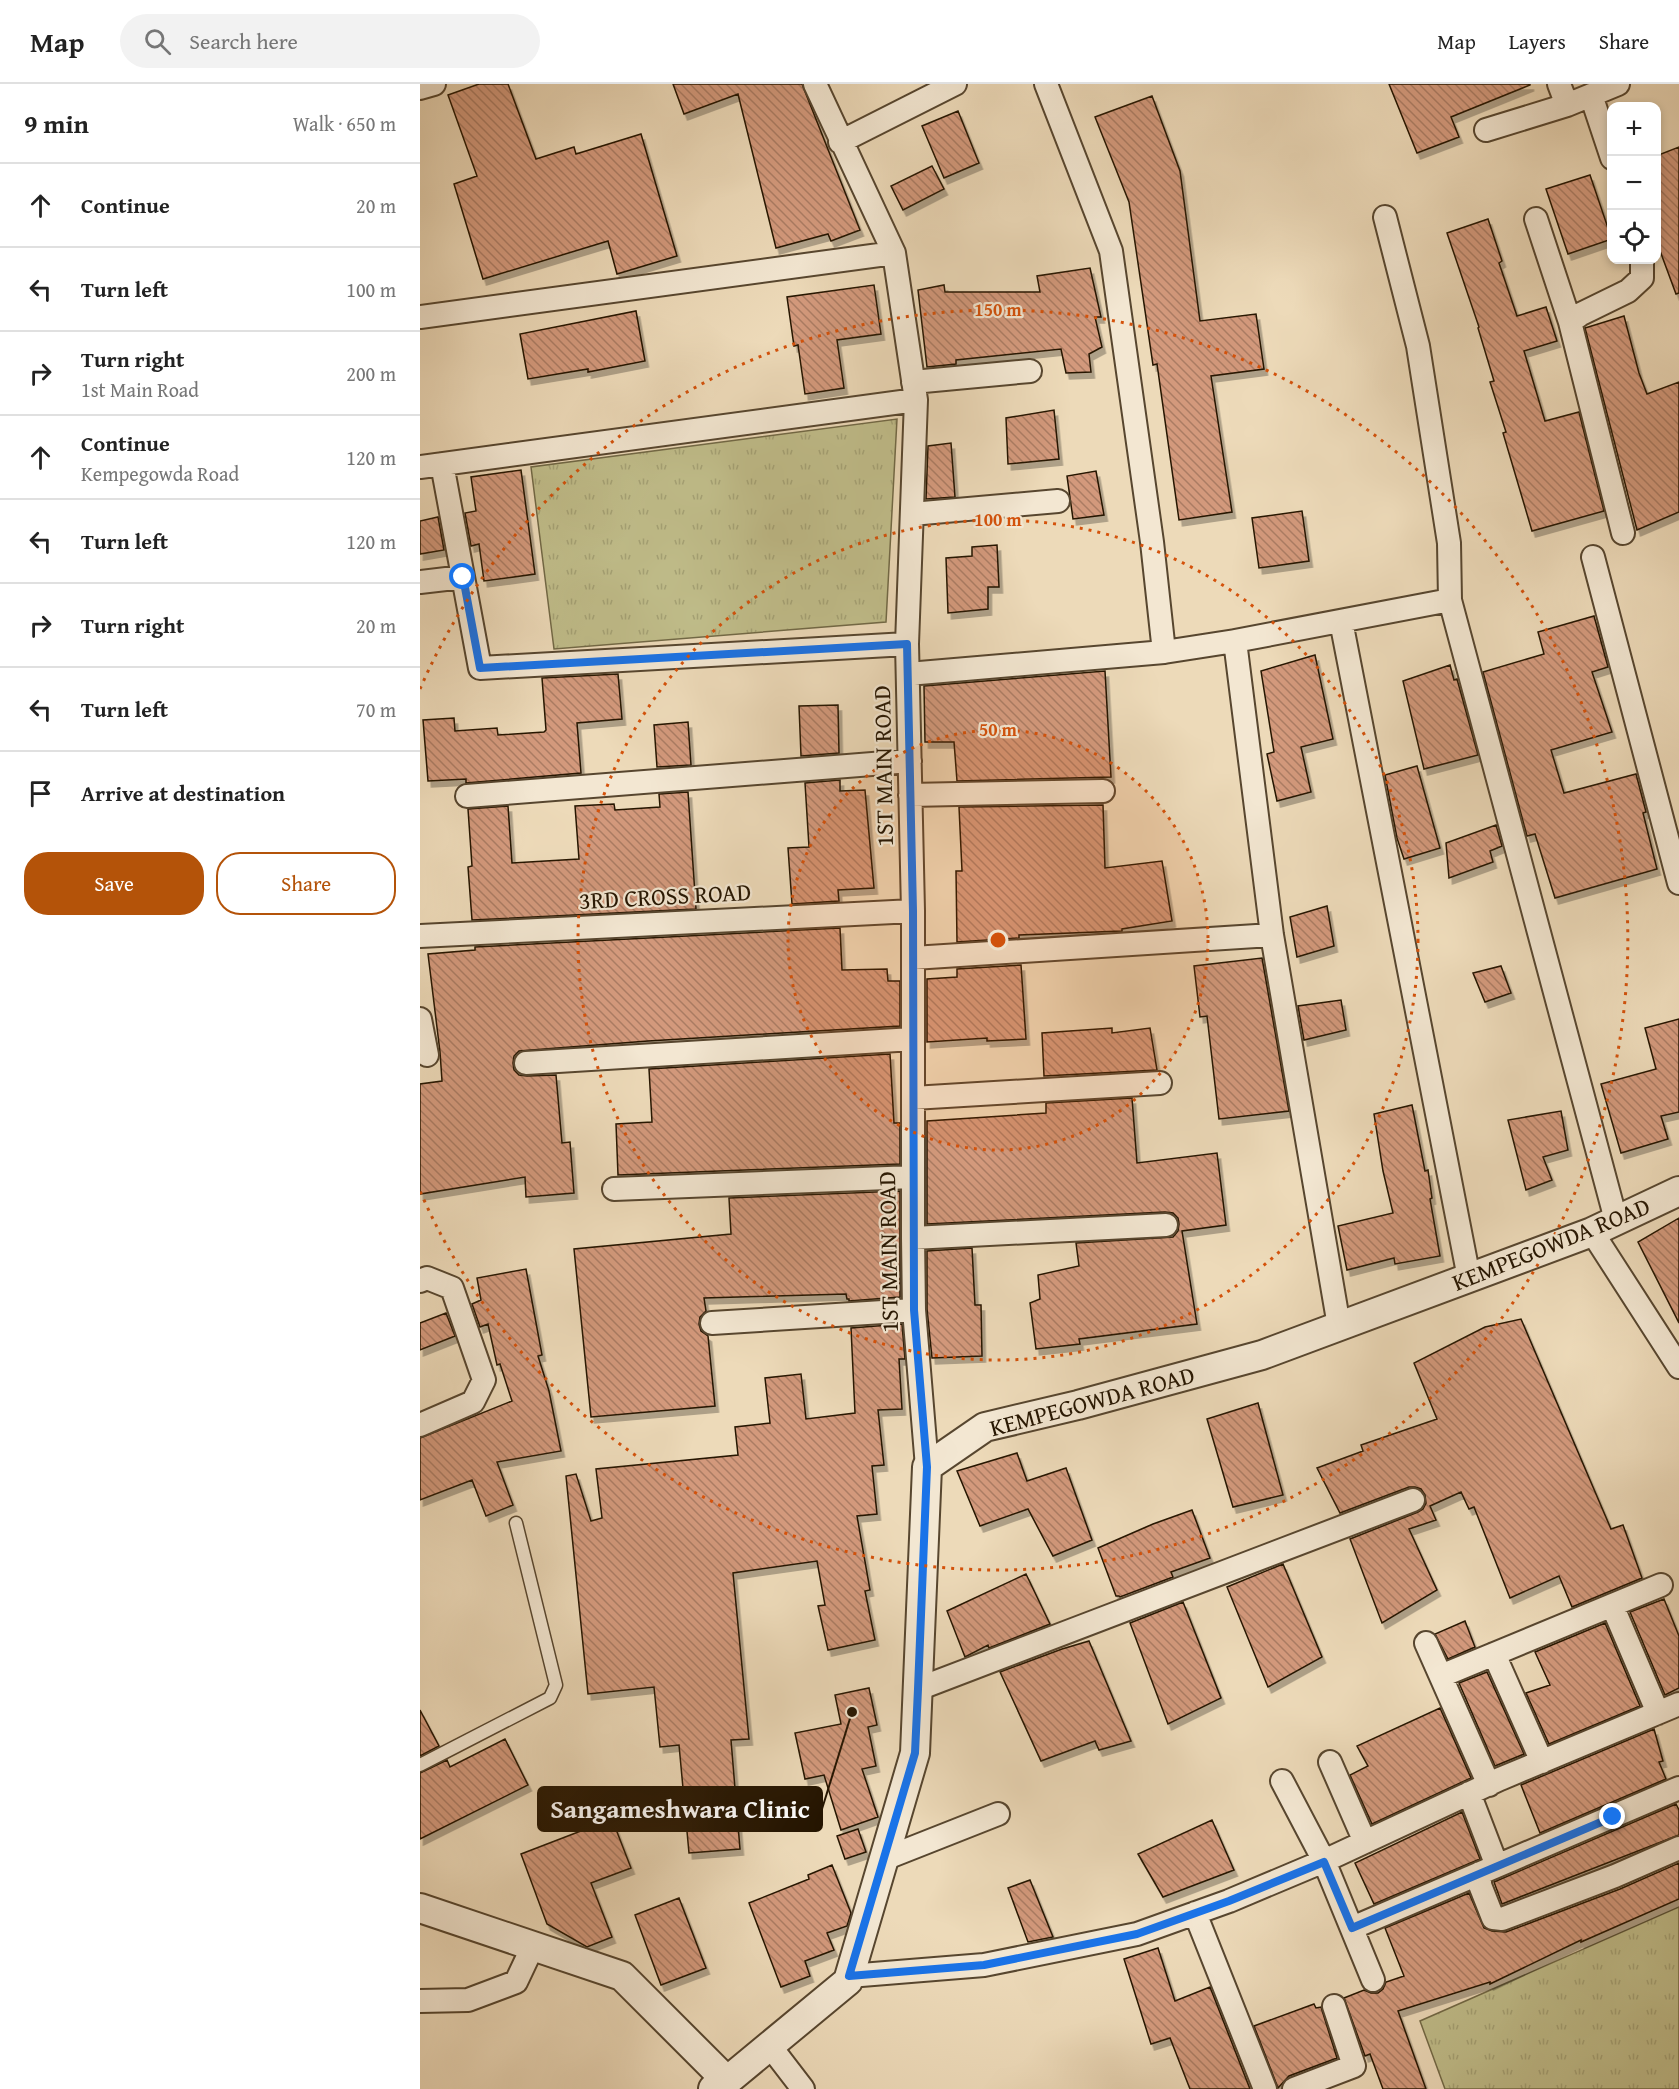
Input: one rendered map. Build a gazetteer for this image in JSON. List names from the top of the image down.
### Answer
{
  "streets": {
    "street": ["1ST MAIN ROAD", "3RD CROSS ROAD", "KEMPEGOWDA ROAD"]
  },
  "crossings": [
    ["1ST MAIN ROAD", "3RD CROSS ROAD"],
    ["1ST MAIN ROAD", "KEMPEGOWDA ROAD"]
  ],
  "places": ["Sangameshwara Clinic"],
  "page": {
    "header": "Map",
    "search": "Search here",
    "nav": ["Map", "Layers", "Share"],
    "heading": ["9 min", "Walk · 650 m"],
    "map_buttons": ["+", "−"],
    "list": [
      ["Continue", "20 m"],
      ["Turn left", "100 m"],
      ["Turn right", "1st Main Road", "200 m"],
      ["Continue", "Kempegowda Road", "120 m"],
      ["Turn left", "120 m"],
      ["Turn right", "20 m"],
      ["Turn left", "70 m"],
      "Arrive at destination"
    ],
    "buttons": ["Save", "Share"]
  },
  "rings": ["150 m", "100 m", "50 m"]
}
